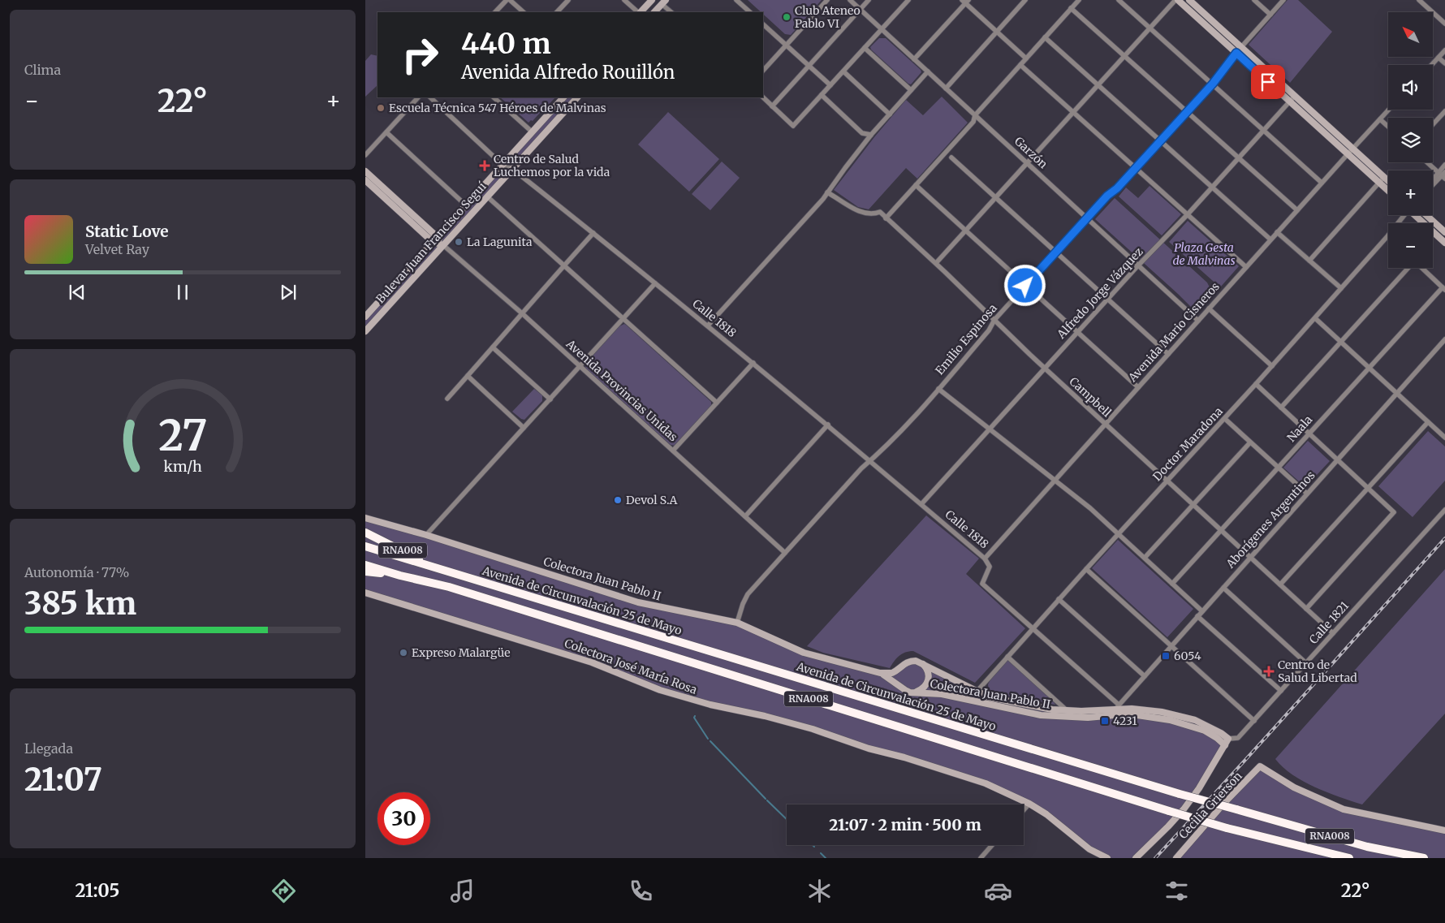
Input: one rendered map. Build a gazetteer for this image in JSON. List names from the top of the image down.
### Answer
{
  "streets": {
    "highway": ["RNA008", "Avenida de Circunvalación 25 de Mayo"],
    "main road": [
      "Bulevar Juan Francisco Seguí",
      "Avenida Provincias Unidas",
      "Colectora Juan Pablo II",
      "Colectora José María Rosa",
      "Cecilia Grierson"
    ],
    "street": [
      "Garzón",
      "Alfredo Jorge Vázquez",
      "Calle 1818",
      "Avenida Mario Cisneros",
      "Emilio Espinosa",
      "Campbell",
      "Naala",
      "Doctor Maradona",
      "Aborígenes Argentinos",
      "Calle 1821"
    ]
  },
  "crossings": [
    ["Garzón", "Alfredo Jorge Vázquez"],
    ["Garzón", "Avenida Mario Cisneros"],
    ["Garzón", "Emilio Espinosa"],
    ["Bulevar Juan Francisco Seguí", "Calle 1818"],
    ["Bulevar Juan Francisco Seguí", "Avenida Provincias Unidas"],
    ["Alfredo Jorge Vázquez", "Calle 1818"],
    ["Alfredo Jorge Vázquez", "Campbell"],
    ["Calle 1818", "Avenida Mario Cisneros"],
    ["Calle 1818", "Emilio Espinosa"],
    ["Avenida Mario Cisneros", "Campbell"],
    ["Emilio Espinosa", "Avenida Provincias Unidas"],
    ["Emilio Espinosa", "Campbell"],
    ["Emilio Espinosa", "Colectora Juan Pablo II"],
    ["Campbell", "Naala"],
    ["Campbell", "Doctor Maradona"],
    ["Campbell", "Aborígenes Argentinos"],
    ["Campbell", "Calle 1821"],
    ["Doctor Maradona", "Colectora Juan Pablo II"],
    ["Aborígenes Argentinos", "Colectora Juan Pablo II"],
    ["RNA008", "Avenida de Circunvalación 25 de Mayo"],
    ["Colectora Juan Pablo II", "Calle 1821"]
  ],
  "parks": ["Plaza Gesta de Malvinas"],
  "places": {
    "other": [
      "Club Ateneo Pablo VI",
      "Escuela Técnica 547 Héroes de Malvinas",
      "La Lagunita",
      "Devol S.A",
      "Expreso Malargüe"
    ],
    "health": ["Centro de Salud Luchemos por la vida", "Centro de Salud Libertad"],
    "transit": ["6054", "4231"]
  },
  "north": "top left",
  "page": {
    "tile": [
      "Clima",
      ["Autonomía · 77%", "385 km"],
      ["Llegada", "21:07"]
    ],
    "map_buttons": ["+", "−"],
    "turn": ["440 m", "Avenida Alfredo Rouillón"],
    "heat": ["−", "22°", "+"],
    "song": ["Static Love", "Velvet Ray"],
    "limit": "30",
    "trip": "21:07 · 2 min · 500 m",
    "tabs": ["21:05", "22°"],
    "gauge": ["27", "km/h"]
  }
}
